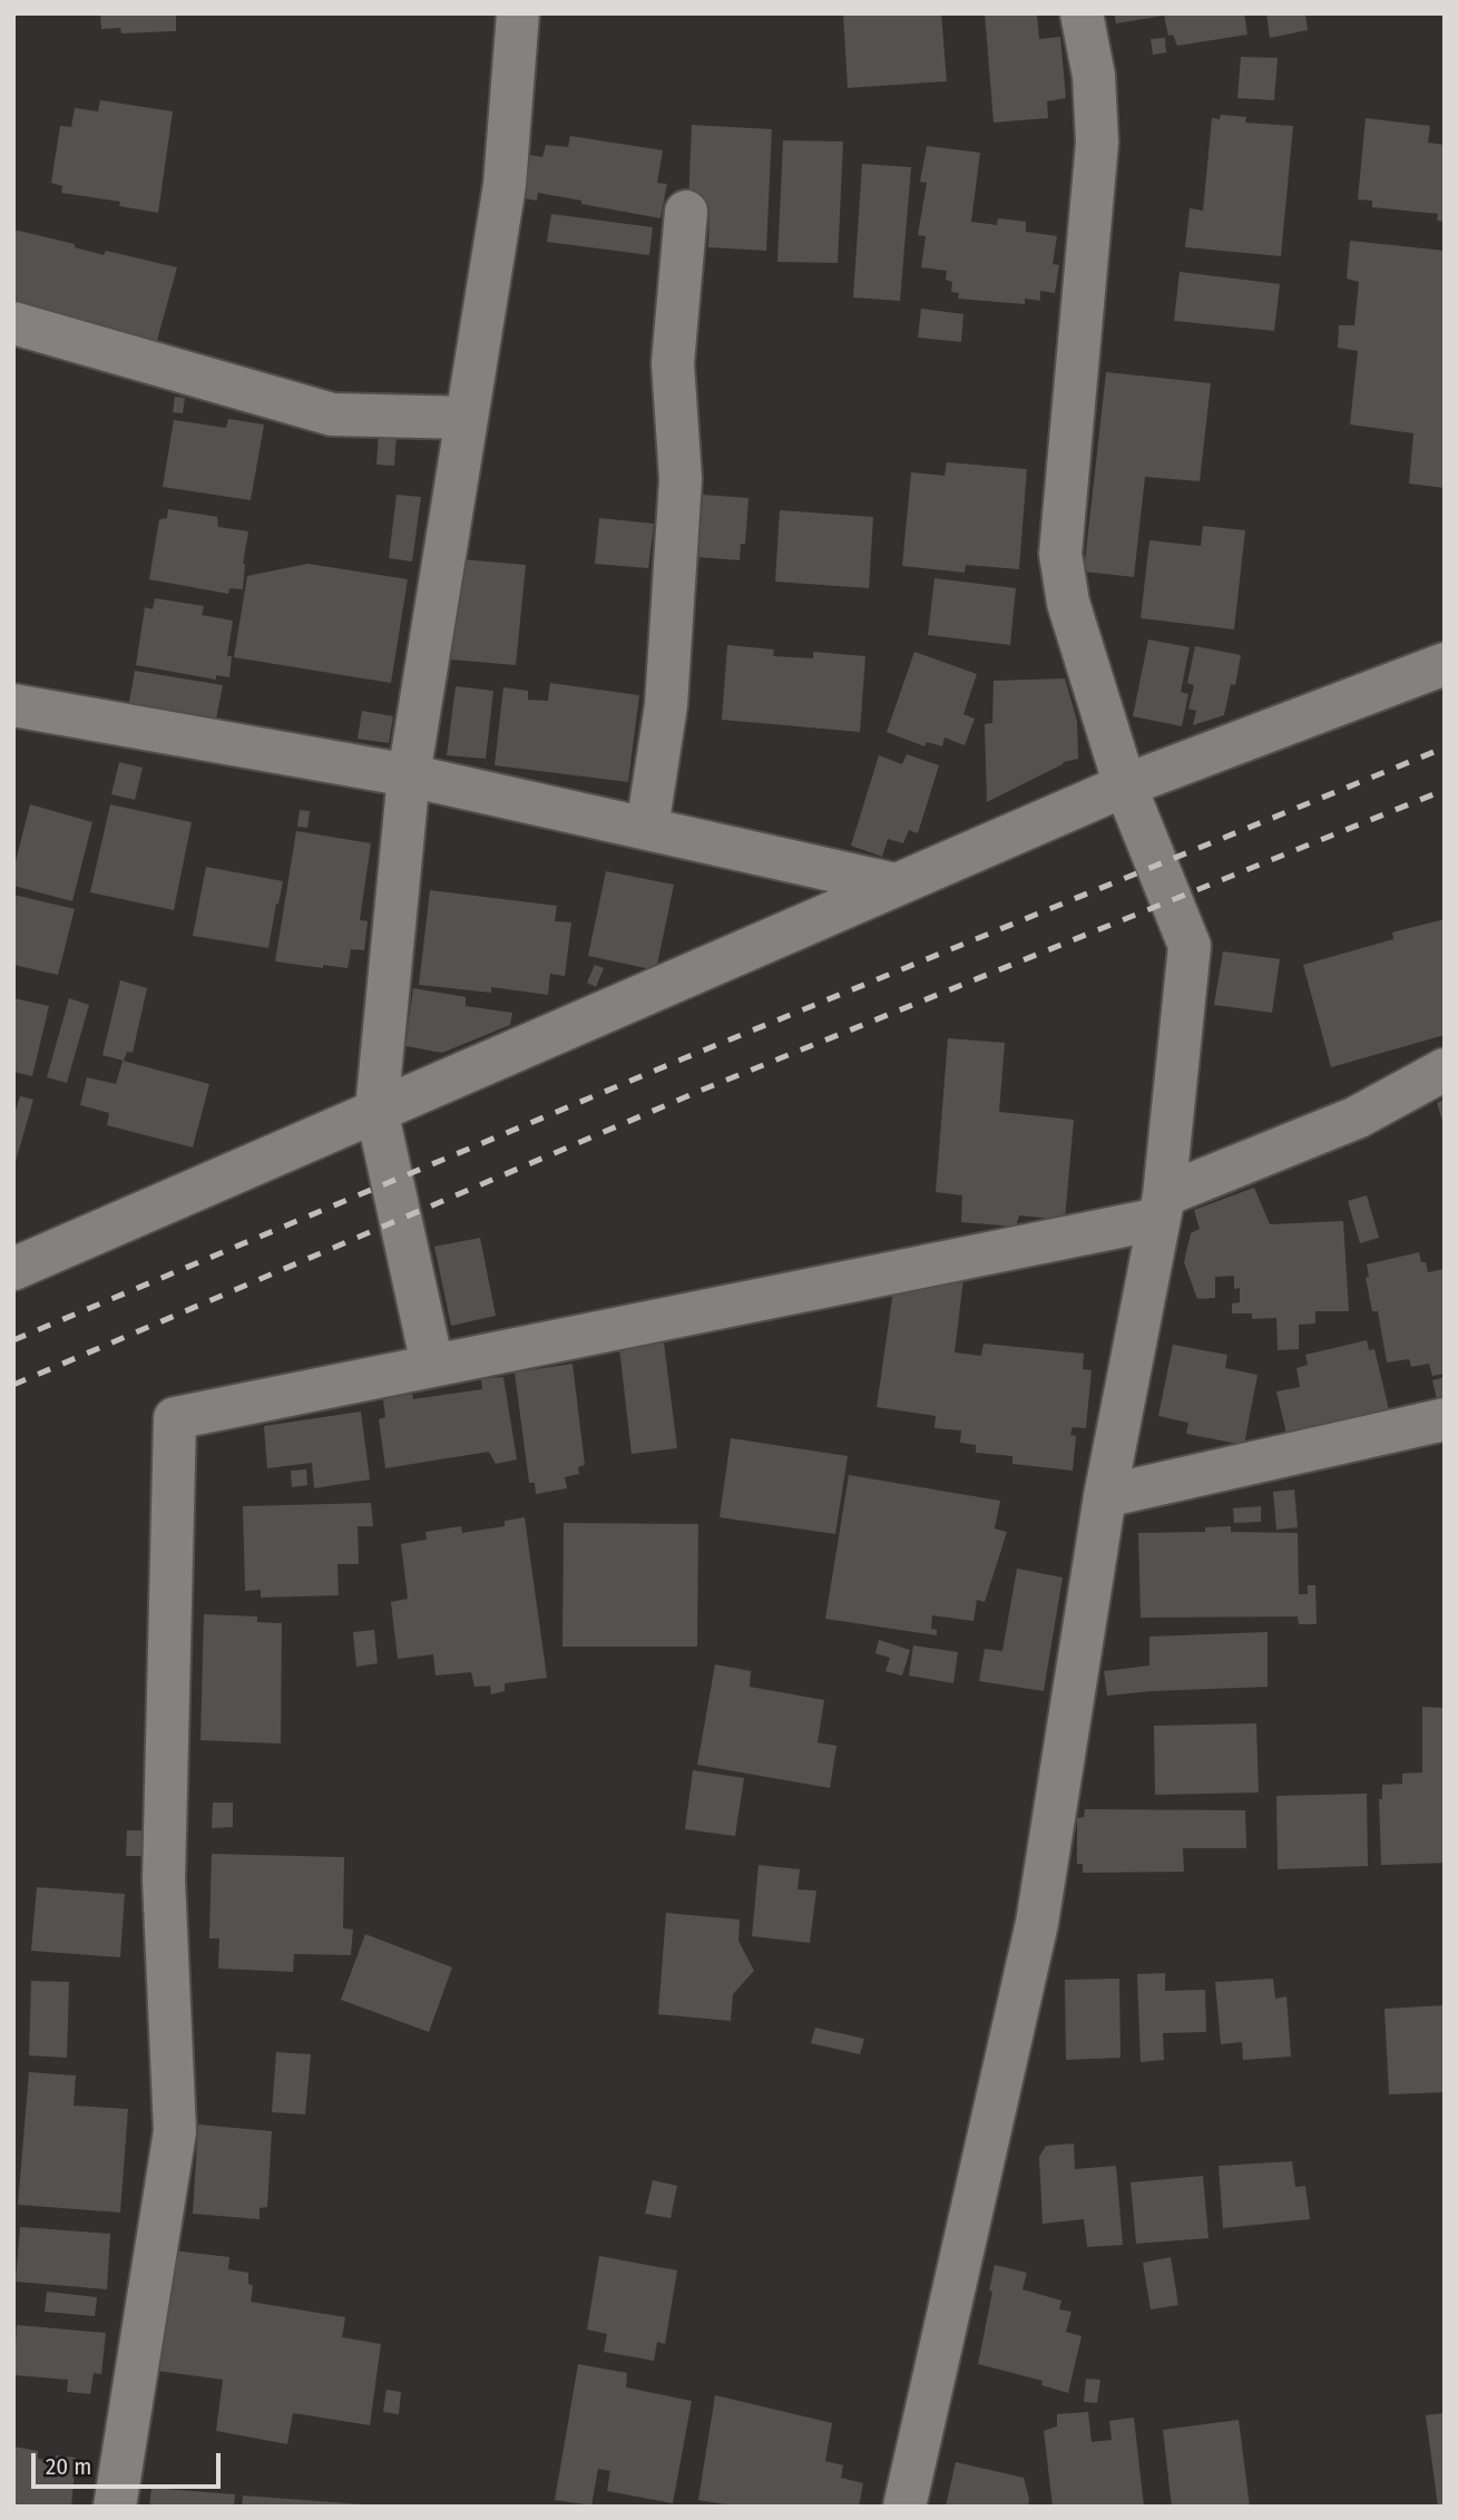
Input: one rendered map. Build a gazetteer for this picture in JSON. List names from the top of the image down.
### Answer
{
  "scale_bar": "20 m"
}
